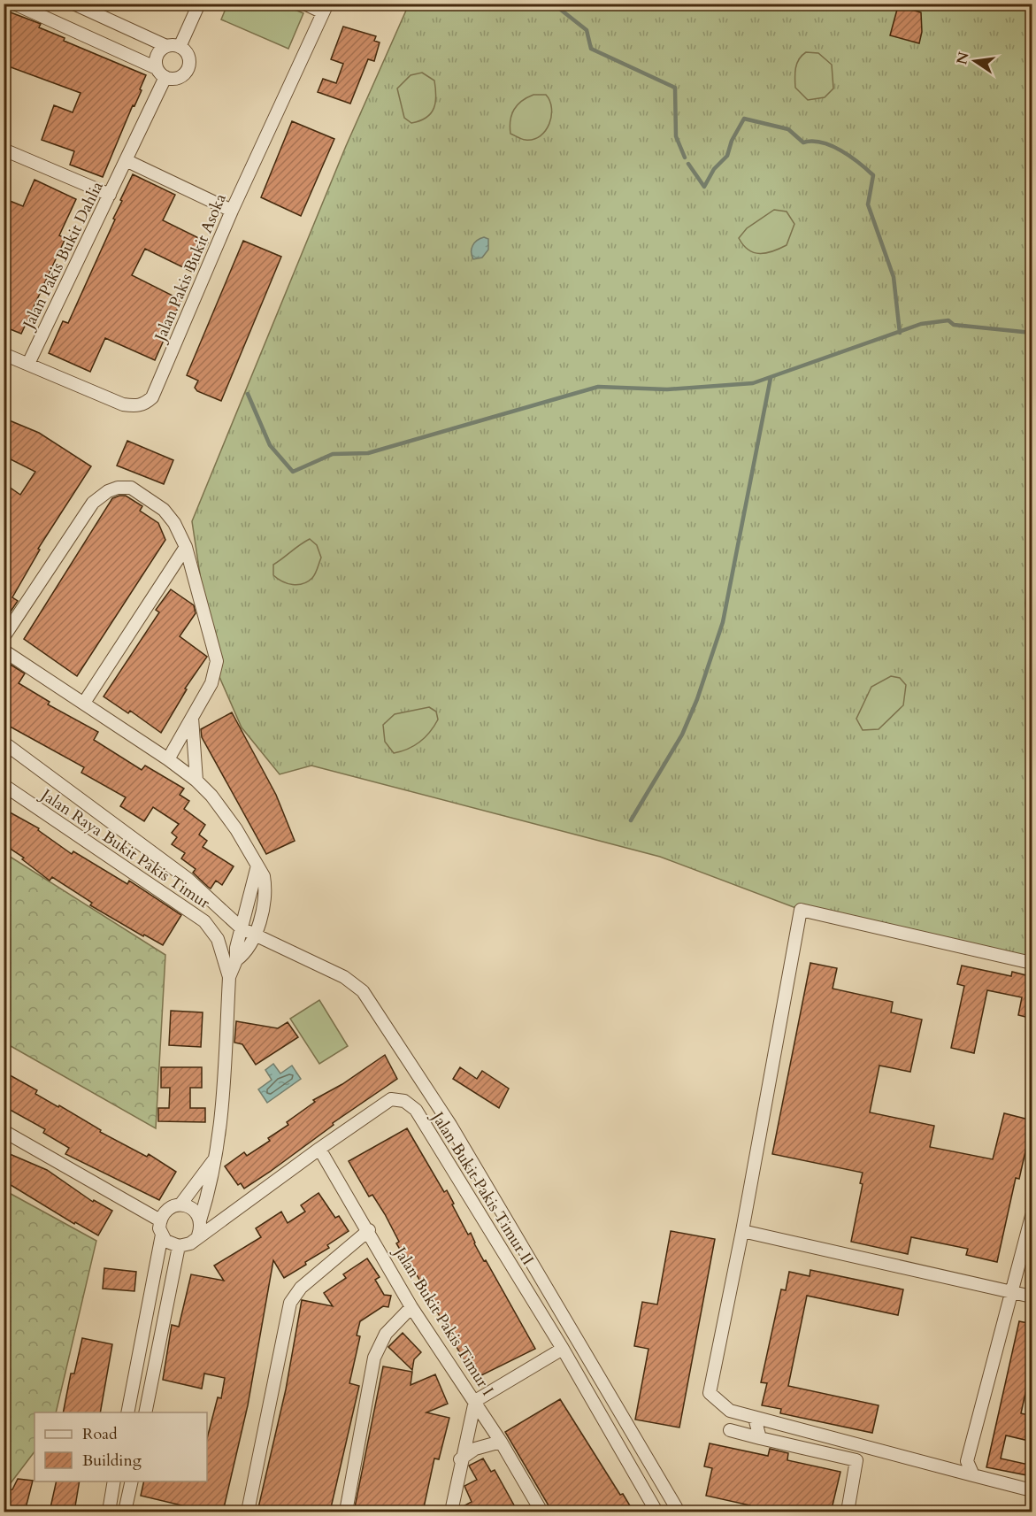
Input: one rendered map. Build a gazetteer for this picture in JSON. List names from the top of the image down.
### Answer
{
  "streets": {
    "street": [
      "Jalan Pakis Bukit Dahlia",
      "Jalan Pakis Bukit Asoka",
      "Jalan Raya Bukit Pakis Timur",
      "Jalan Bukit Pakis Timur II",
      "Jalan Bukit Pakis Timur I"
    ]
  },
  "crossings": [
    ["Jalan Pakis Bukit Dahlia", "Jalan Pakis Bukit Asoka"],
    ["Jalan Raya Bukit Pakis Timur", "Jalan Bukit Pakis Timur II"],
    ["Jalan Bukit Pakis Timur II", "Jalan Bukit Pakis Timur I"]
  ],
  "legend": ["Road", "Building"],
  "north": "left"
}
